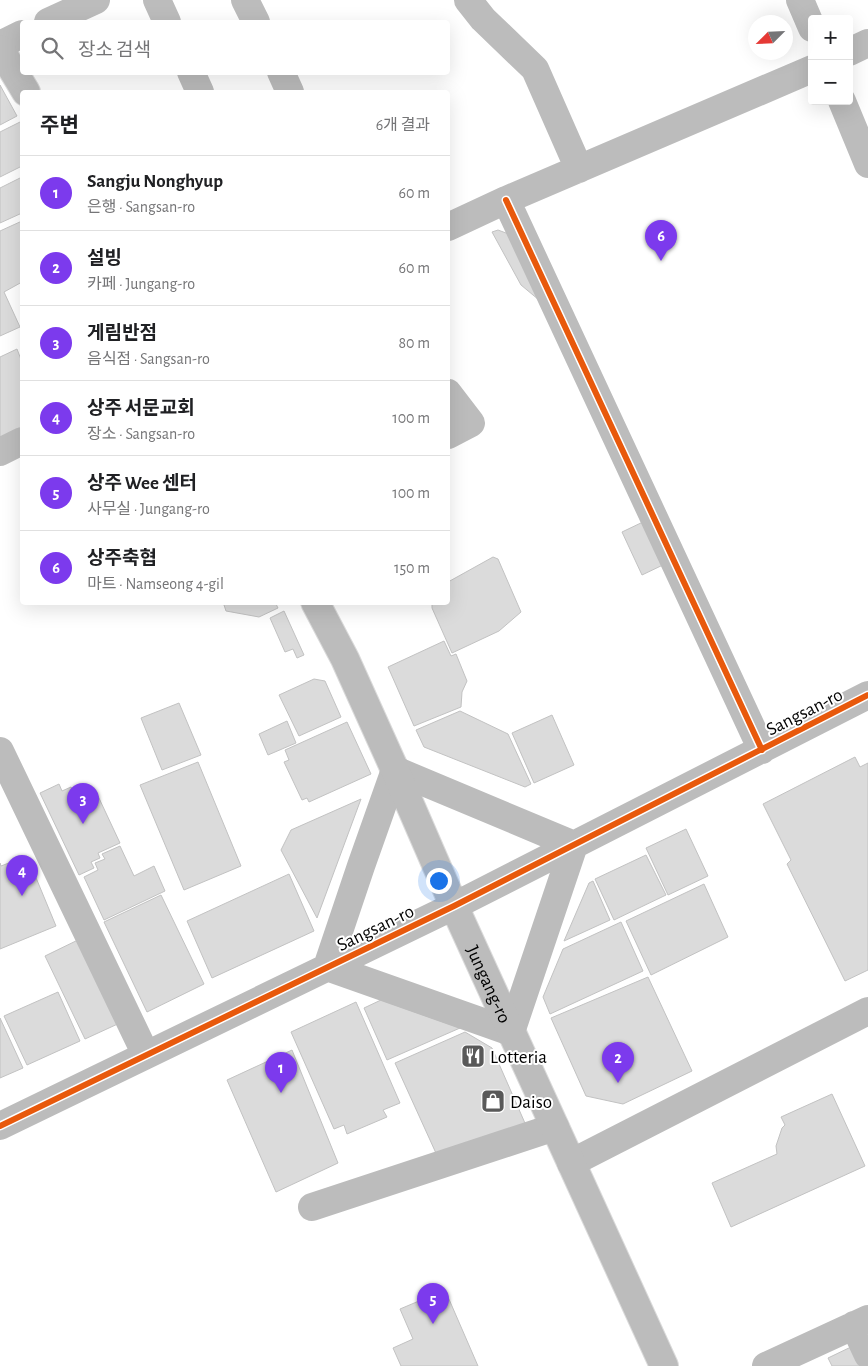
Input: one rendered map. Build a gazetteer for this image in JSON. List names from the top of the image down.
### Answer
{
  "streets": {
    "street": ["Sangsan-ro", "Jungang-ro"]
  },
  "crossings": [
    ["Sangsan-ro", "Jungang-ro"]
  ],
  "places": {
    "restaurant": ["Lotteria"],
    "shop": ["Daiso"]
  },
  "north": "bottom left",
  "page": {
    "map_buttons": ["+", "−"],
    "search": "장소 검색",
    "heading": ["주변", "6개 결과"],
    "list": [
      {
        "mark": "1",
        "name": "Sangju Nonghyup",
        "note": "은행 · Sangsan-ro",
        "value": "60 m"
      },
      {
        "mark": "2",
        "name": "설빙",
        "note": "카페 · Jungang-ro",
        "value": "60 m"
      },
      {
        "mark": "3",
        "name": "게림반점",
        "note": "음식점 · Sangsan-ro",
        "value": "80 m"
      },
      {
        "mark": "4",
        "name": "상주 서문교회",
        "note": "장소 · Sangsan-ro",
        "value": "100 m"
      },
      {
        "mark": "5",
        "name": "상주 Wee 센터",
        "note": "사무실 · Jungang-ro",
        "value": "100 m"
      },
      {
        "mark": "6",
        "name": "상주축협",
        "note": "마트 · Namseong 4-gil",
        "value": "150 m"
      }
    ],
    "pins": [
      "6",
      "3",
      "4",
      "2",
      "1",
      "5"
    ]
  }
}
